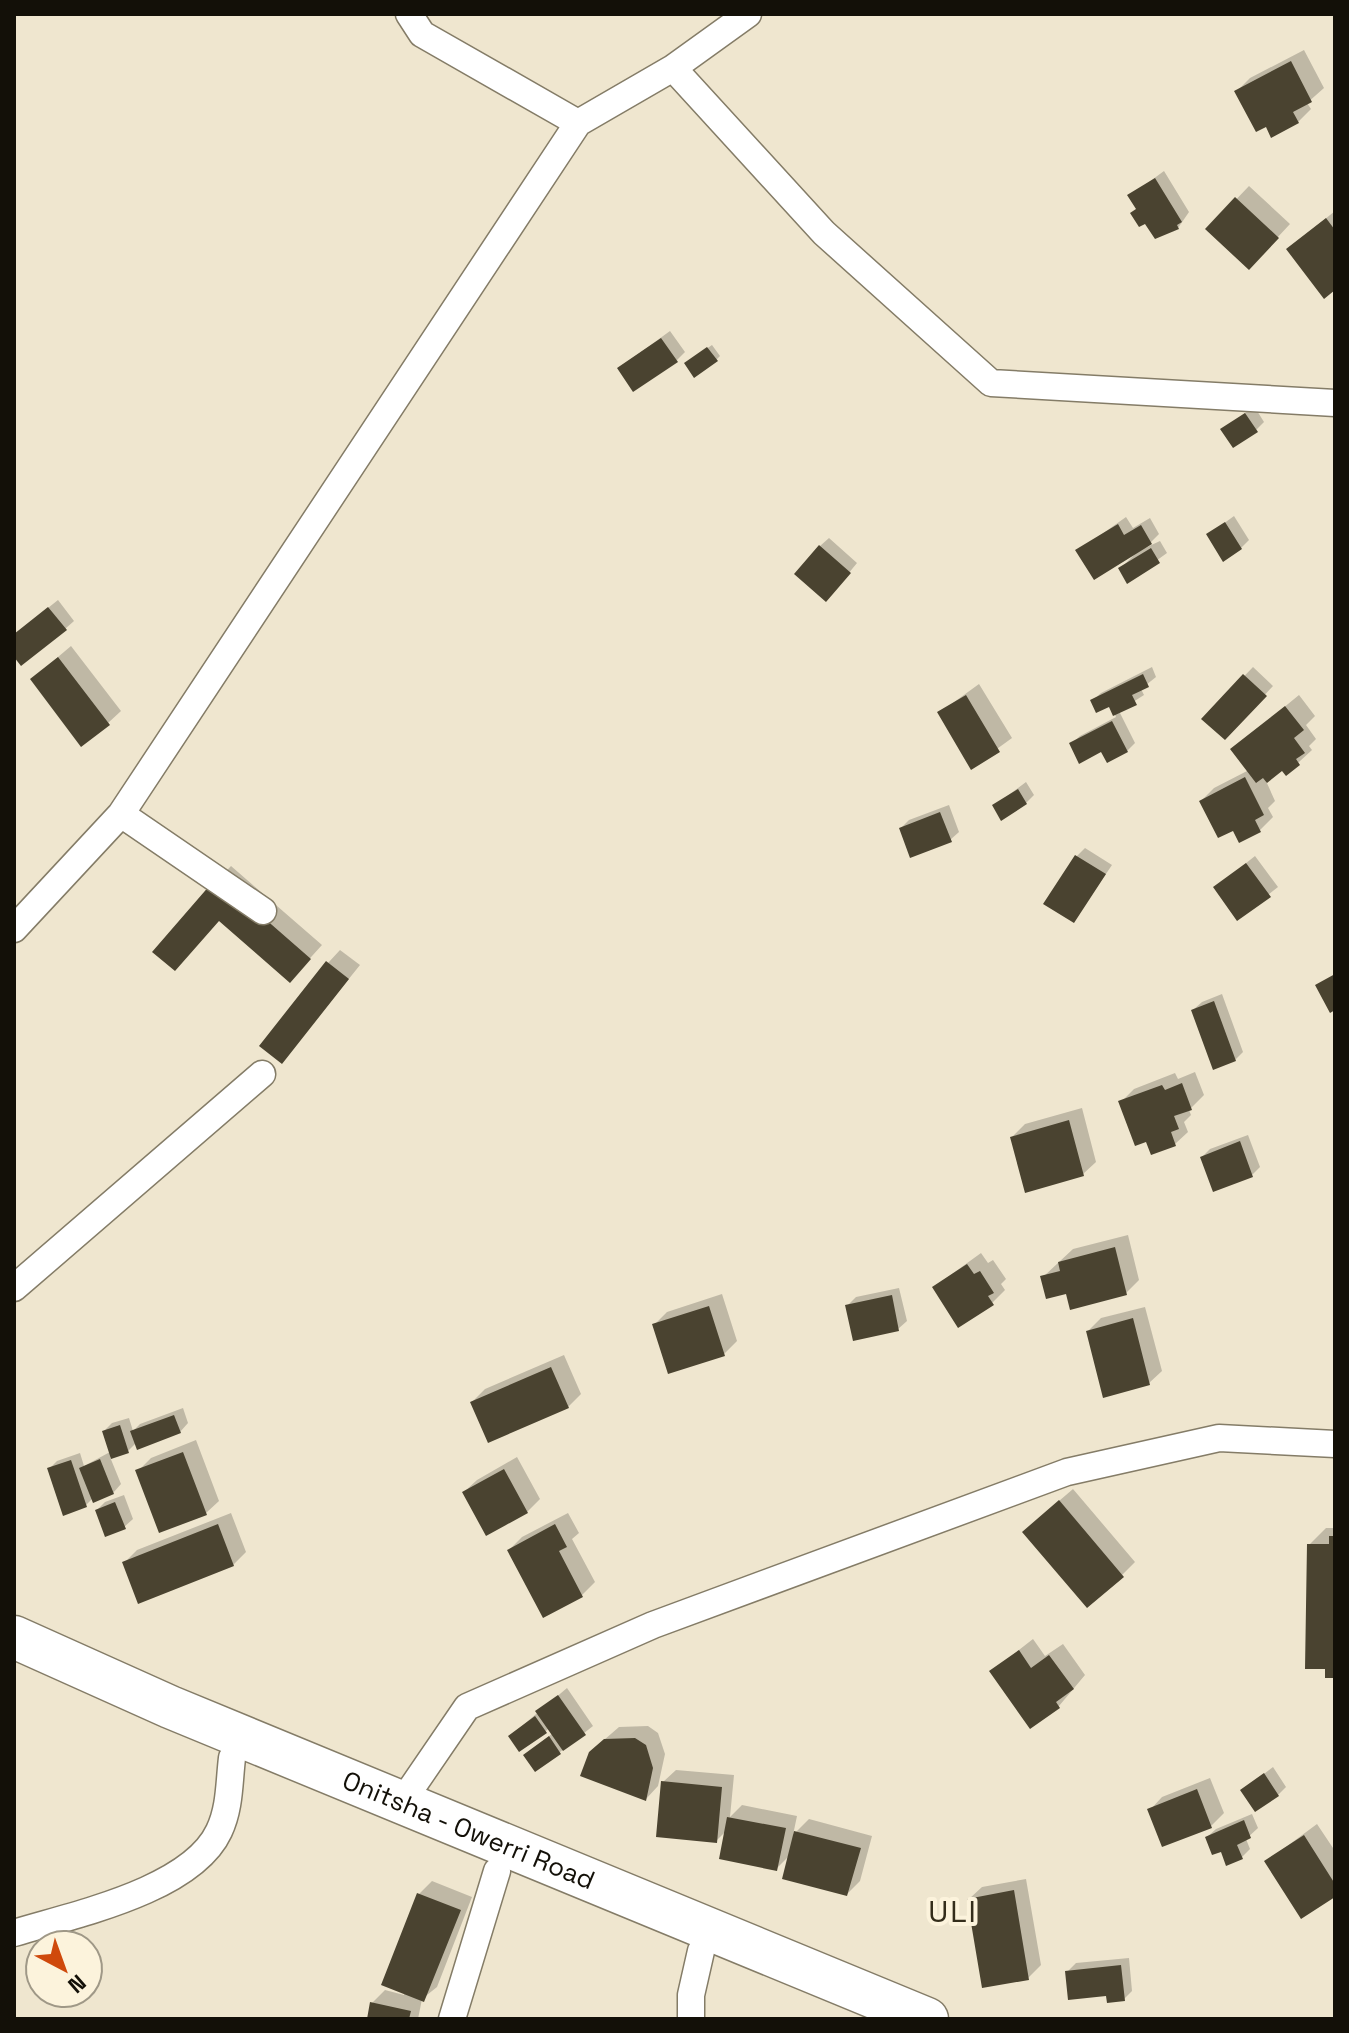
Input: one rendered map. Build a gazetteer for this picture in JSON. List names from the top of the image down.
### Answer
{
  "streets": {
    "highway": ["Onitsha - Owerri Road"]
  },
  "districts": ["ULI"],
  "north": "bottom right"
}
